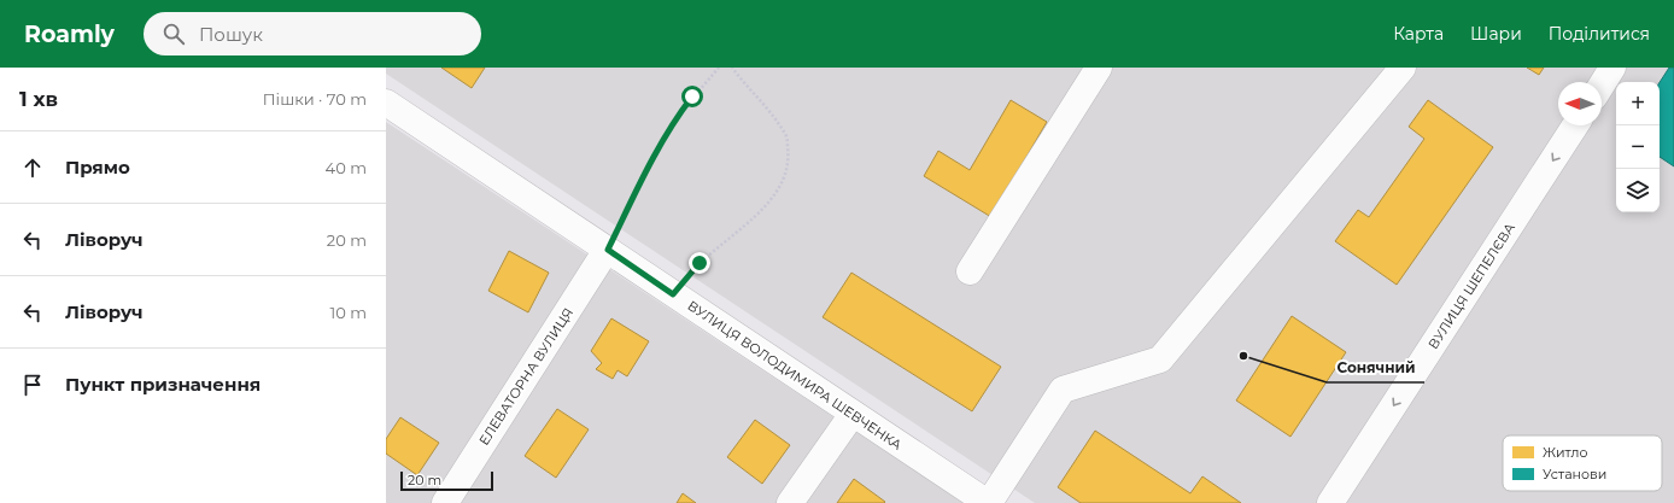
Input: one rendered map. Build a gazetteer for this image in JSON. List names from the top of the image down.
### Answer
{
  "streets": {
    "street": ["ВУЛИЦЯ ШЕПЕЛЄВА", "ВУЛИЦЯ ВОЛОДИМИРА ШЕВЧЕНКА", "ЕЛЕВАТОРНА ВУЛИЦЯ"]
  },
  "crossings": [
    ["ВУЛИЦЯ ВОЛОДИМИРА ШЕВЧЕНКА", "ЕЛЕВАТОРНА ВУЛИЦЯ"]
  ],
  "places": ["Сонячний"],
  "legend": ["Житло", "Установи"],
  "scale_bar": "20 m",
  "north": "left",
  "page": {
    "header": "Roamly",
    "search": "Пошук",
    "nav": ["Карта", "Шари", "Поділитися"],
    "heading": ["1 хв", "Пішки · 70 m"],
    "map_buttons": ["+", "−"],
    "list": [
      ["Прямо", "40 m"],
      ["Ліворуч", "20 m"],
      ["Ліворуч", "10 m"],
      "Пункт призначення"
    ],
    "scale": "20 m"
  }
}
